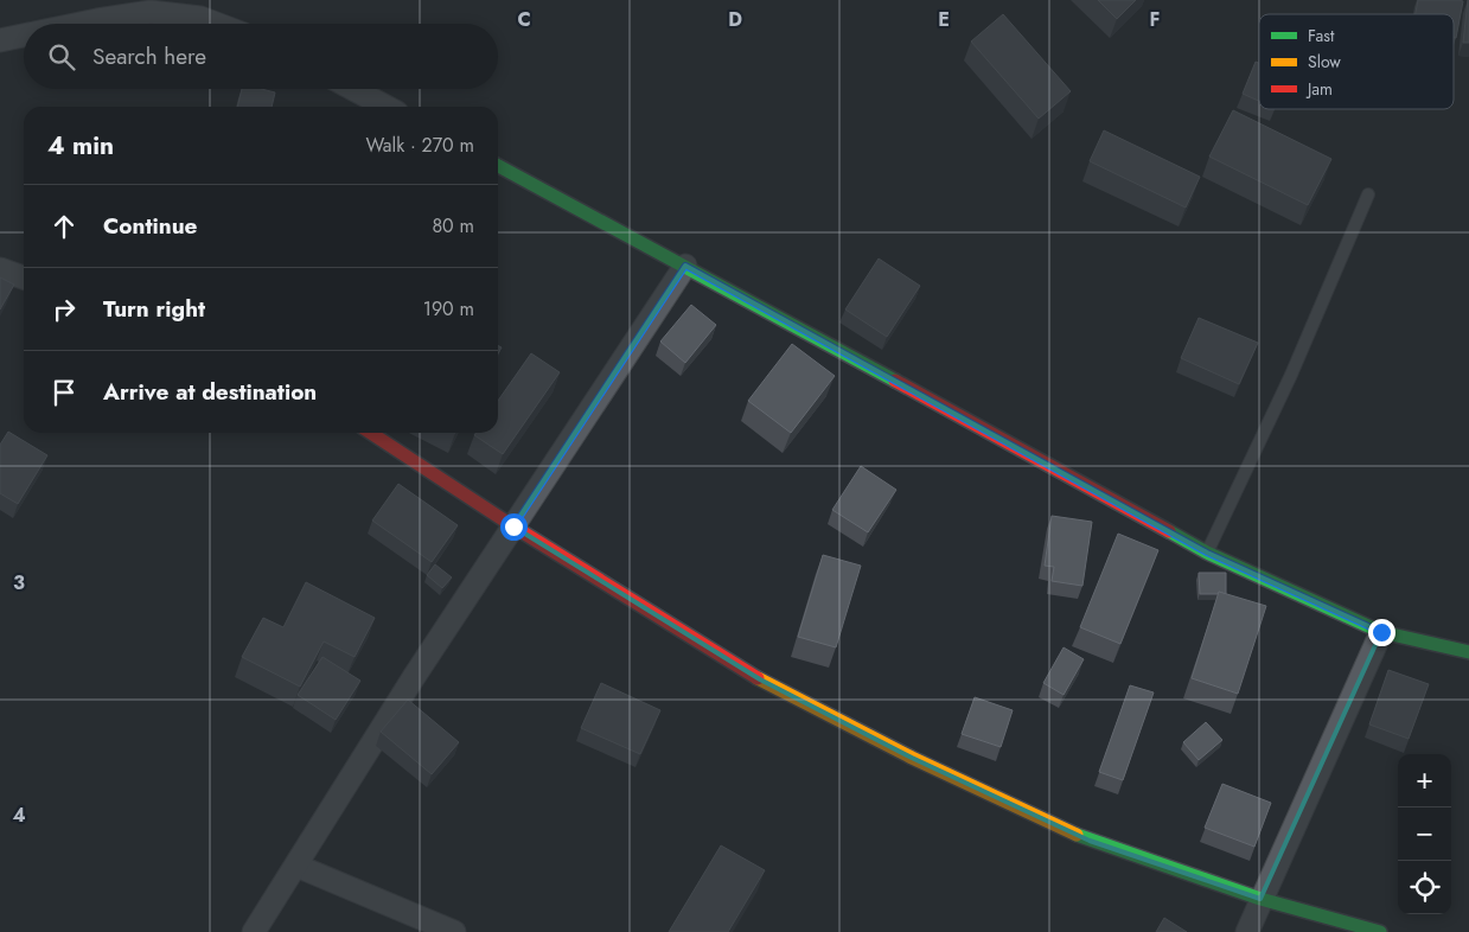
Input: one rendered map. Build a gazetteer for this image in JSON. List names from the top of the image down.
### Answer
{
  "legend": ["Fast", "Slow", "Jam"],
  "page": {
    "search": "Search here",
    "heading": ["4 min", "Walk · 270 m"],
    "list": [
      ["Continue", "80 m"],
      ["Turn right", "190 m"],
      "Arrive at destination"
    ],
    "map_buttons": ["+", "−"]
  },
  "grid": {
    "columns": [
      "C",
      "D",
      "E",
      "F"
    ],
    "rows": ["3", "4"]
  }
}
